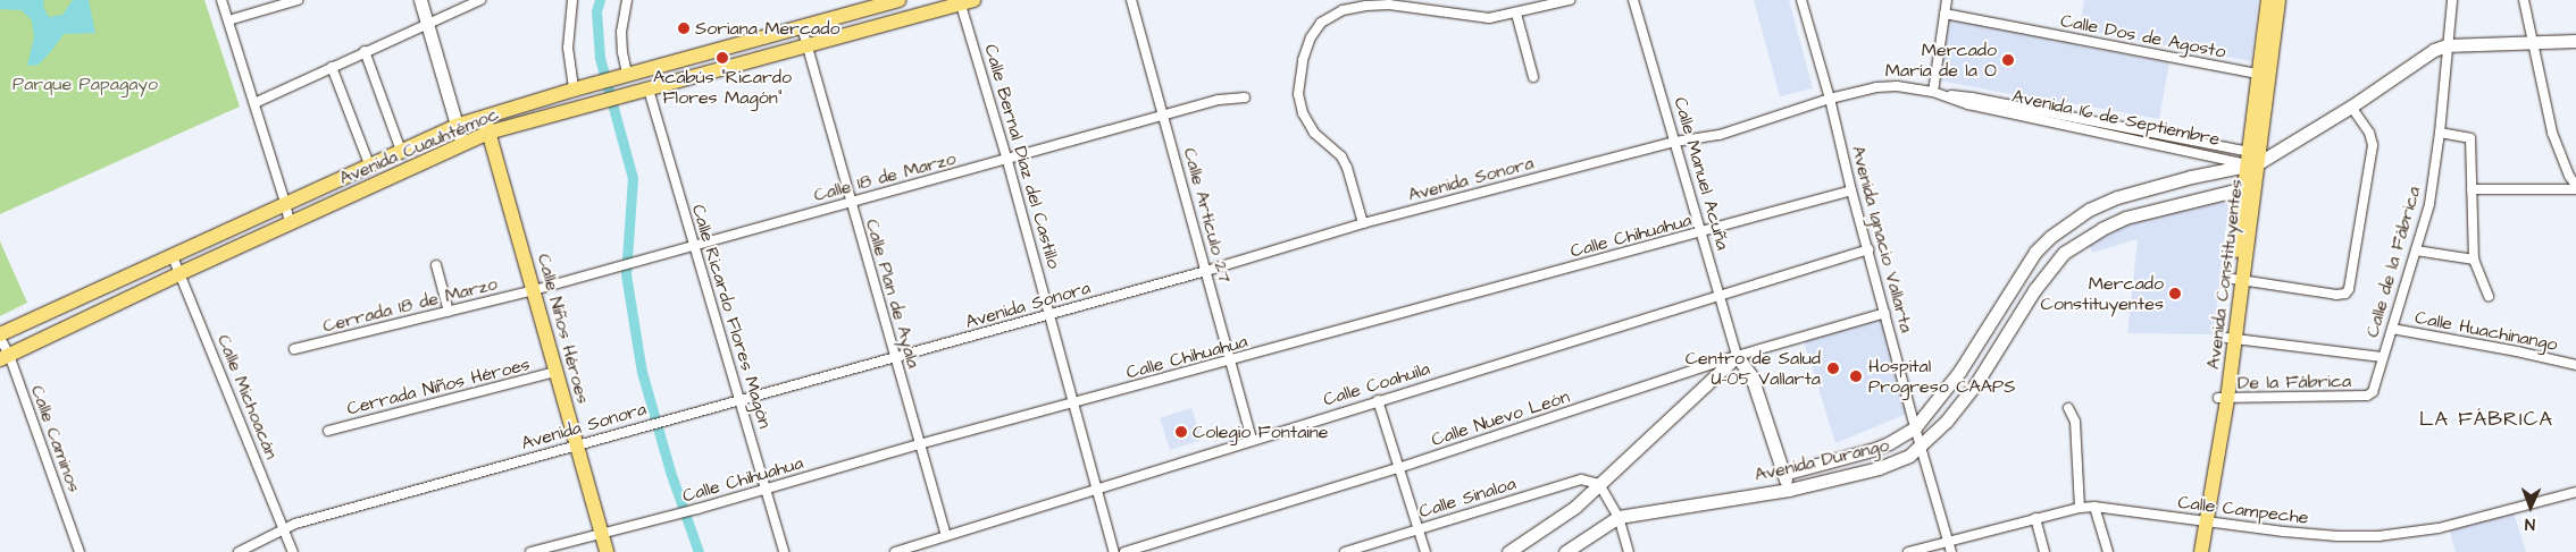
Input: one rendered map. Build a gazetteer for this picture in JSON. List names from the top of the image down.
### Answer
{
  "streets": {
    "main road": [
      "Avenida Cuauhtémoc",
      "Avenida Constituyentes",
      "Calle Niños Héroes",
      "Avenida Durango"
    ],
    "street": [
      "Calle Dos de Agosto",
      "Avenida 16 de Septiembre",
      "Calle Bernal Díaz del Castillo",
      "Calle Manuel Acuña",
      "Calle 18 de Marzo",
      "Avenida Sonora",
      "Calle Artículo 27",
      "Calle Chihuahua",
      "Avenida Ignacio Vallarta",
      "Calle de la Fábrica",
      "Calle Plan de Ayala",
      "Cerrada 18 de Marzo",
      "Calle Ricardo Flores Magón",
      "Calle Huachinango",
      "De la Fábrica",
      "Calle Coahuila",
      "Cerrada Niños Héroes",
      "Calle Michoacán",
      "Calle Nuevo León",
      "Calle Caminos",
      "Calle Sinaloa",
      "Calle Campeche"
    ]
  },
  "crossings": [
    ["Calle Dos de Agosto", "Avenida Constituyentes"],
    ["Avenida 16 de Septiembre", "Avenida Sonora"],
    ["Avenida 16 de Septiembre", "Avenida Ignacio Vallarta"],
    ["Avenida 16 de Septiembre", "Avenida Constituyentes"],
    ["Avenida Cuauhtémoc", "Calle Bernal Díaz del Castillo"],
    ["Avenida Cuauhtémoc", "Calle Plan de Ayala"],
    ["Avenida Cuauhtémoc", "Calle Ricardo Flores Magón"],
    ["Avenida Cuauhtémoc", "Calle Niños Héroes"],
    ["Avenida Cuauhtémoc", "Calle Michoacán"],
    ["Avenida Cuauhtémoc", "Calle Caminos"],
    ["Calle Bernal Díaz del Castillo", "Calle 18 de Marzo"],
    ["Calle Bernal Díaz del Castillo", "Avenida Sonora"],
    ["Calle Bernal Díaz del Castillo", "Calle Chihuahua"],
    ["Calle Bernal Díaz del Castillo", "Calle Coahuila"],
    ["Calle Manuel Acuña", "Avenida Sonora"],
    ["Calle Manuel Acuña", "Calle Chihuahua"],
    ["Calle Manuel Acuña", "Calle Coahuila"],
    ["Calle Manuel Acuña", "Calle Nuevo León"],
    ["Calle 18 de Marzo", "Calle Artículo 27"],
    ["Calle 18 de Marzo", "Calle Plan de Ayala"],
    ["Calle 18 de Marzo", "Cerrada 18 de Marzo"],
    ["Calle 18 de Marzo", "Calle Ricardo Flores Magón"],
    ["Calle 18 de Marzo", "Calle Niños Héroes"],
    ["Avenida Sonora", "Calle Artículo 27"],
    ["Avenida Sonora", "Avenida Ignacio Vallarta"],
    ["Avenida Sonora", "Calle Plan de Ayala"],
    ["Avenida Sonora", "Calle Ricardo Flores Magón"],
    ["Avenida Sonora", "Calle Niños Héroes"],
    ["Avenida Sonora", "Calle Michoacán"],
    ["Calle Artículo 27", "Calle Chihuahua"],
    ["Calle Artículo 27", "Calle Coahuila"],
    ["Calle Chihuahua", "Avenida Ignacio Vallarta"],
    ["Calle Chihuahua", "Calle Plan de Ayala"],
    ["Calle Chihuahua", "Calle Ricardo Flores Magón"],
    ["Calle Chihuahua", "Calle Niños Héroes"],
    ["Avenida Ignacio Vallarta", "Calle Coahuila"],
    ["Avenida Ignacio Vallarta", "Calle Nuevo León"],
    ["Avenida Ignacio Vallarta", "Avenida Durango"],
    ["Avenida Ignacio Vallarta", "Calle Campeche"],
    ["Calle de la Fábrica", "Calle Huachinango"],
    ["Calle de la Fábrica", "De la Fábrica"],
    ["Avenida Constituyentes", "De la Fábrica"],
    ["Avenida Constituyentes", "Avenida Durango"],
    ["Avenida Constituyentes", "Calle Campeche"],
    ["Calle Plan de Ayala", "Calle Coahuila"],
    ["Cerrada 18 de Marzo", "Calle Niños Héroes"],
    ["Calle Niños Héroes", "Cerrada Niños Héroes"]
  ],
  "districts": ["LA FÁBRICA"],
  "parks": ["Parque Papagayo"],
  "places": [
    "Soriana Mercado",
    "Acabús \"Ricardo Flores Magón\"",
    "Mercado María de la O",
    "Mercado Constituyentes",
    "Centro de Salud U-05 Vallarta",
    "Hospital Progreso CAAPS",
    "Colegio Fontaine"
  ],
  "north": "bottom"
}
